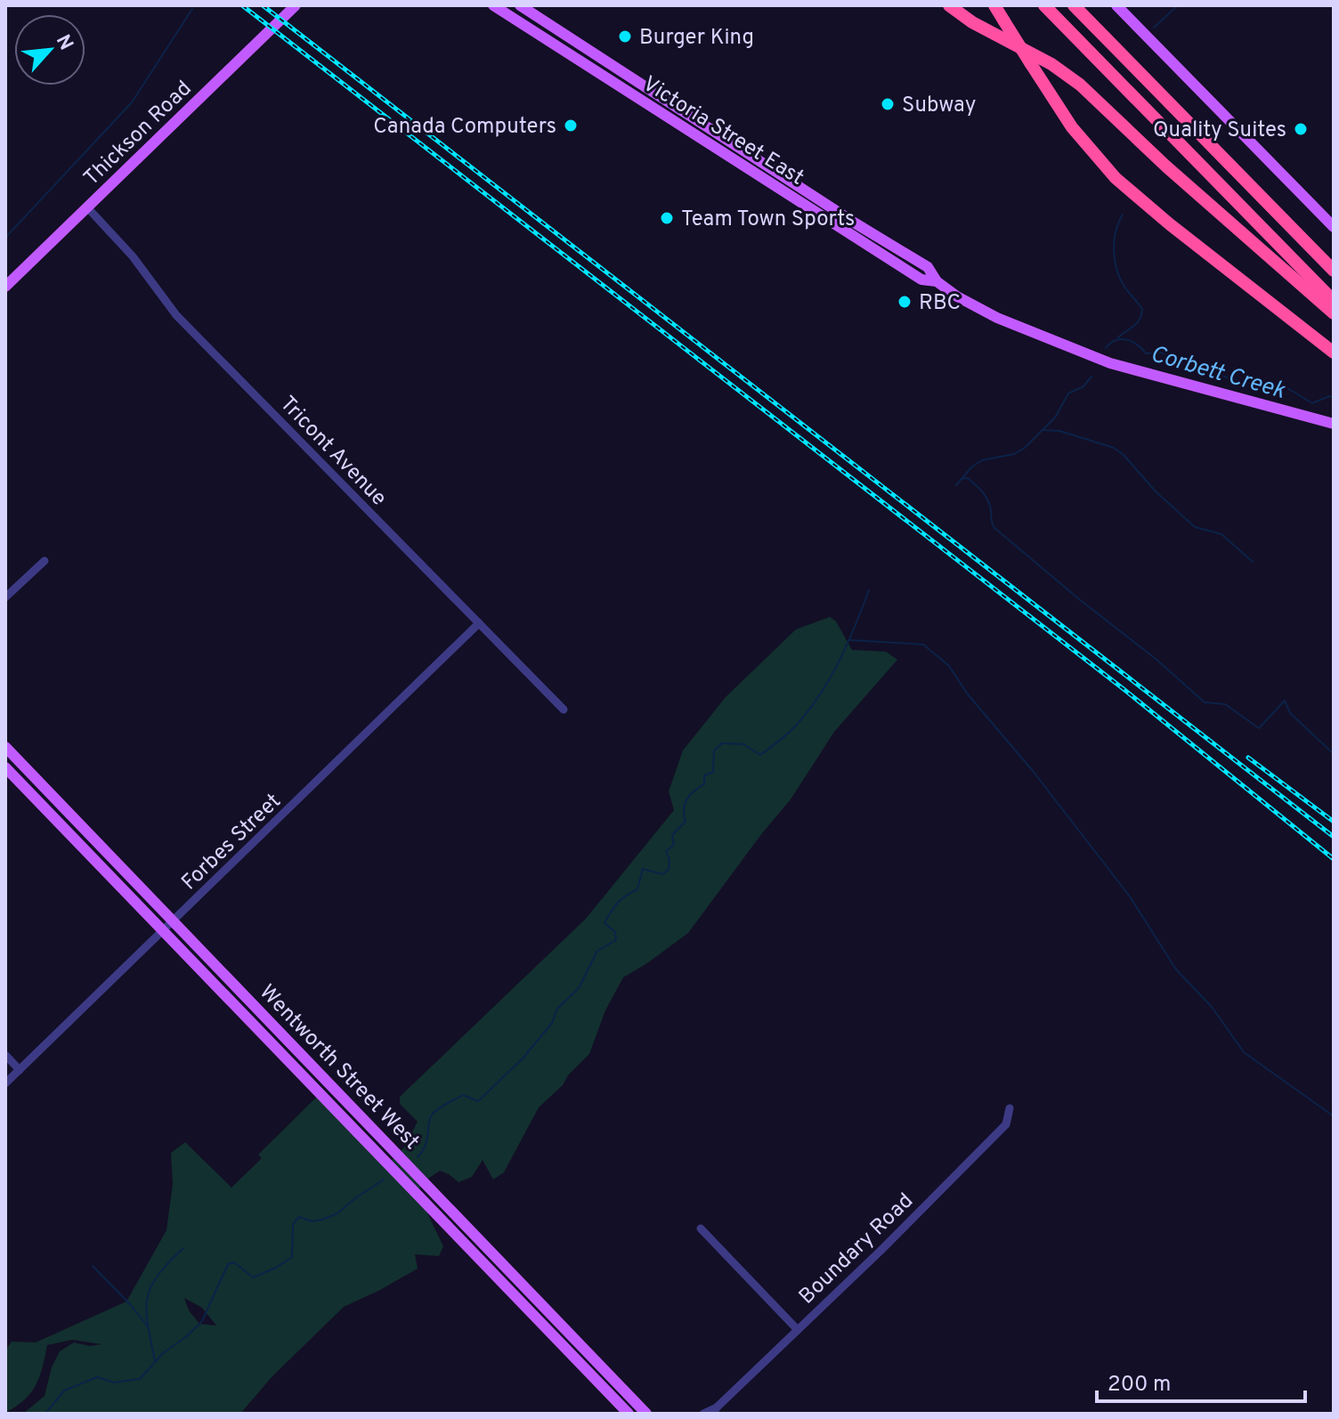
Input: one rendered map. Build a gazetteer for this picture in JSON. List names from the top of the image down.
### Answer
{
  "streets": {
    "main road": ["Victoria Street East", "Thickson Road", "Wentworth Street West"],
    "street": ["Tricont Avenue", "Forbes Street", "Boundary Road"]
  },
  "crossings": [
    ["Thickson Road", "Tricont Avenue"],
    ["Tricont Avenue", "Forbes Street"],
    ["Forbes Street", "Wentworth Street West"]
  ],
  "water": ["Corbett Creek"],
  "places": [
    "Burger King",
    "Subway",
    "Canada Computers",
    "Quality Suites",
    "Team Town Sports",
    "RBC"
  ],
  "scale_bar": "200 m",
  "north": "top right"
}
